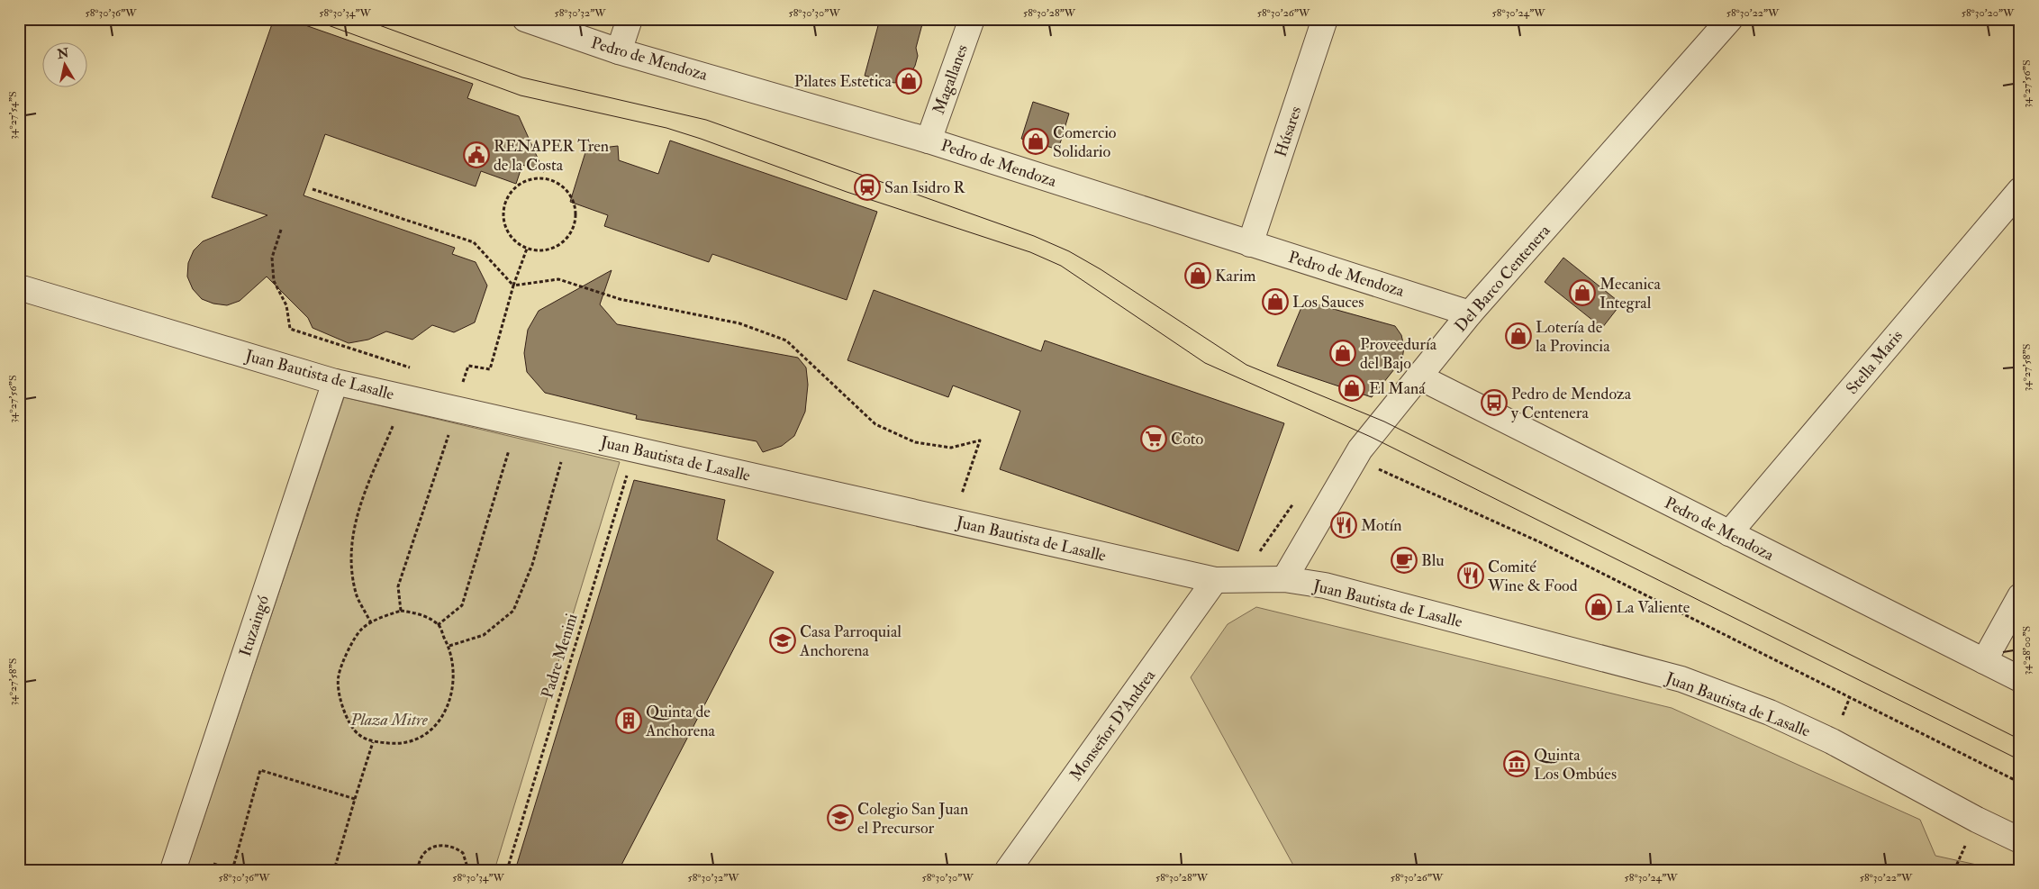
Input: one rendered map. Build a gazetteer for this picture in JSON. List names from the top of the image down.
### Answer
{
  "streets": {
    "street": [
      "Pedro de Mendoza",
      "Magallanes",
      "Húsares",
      "Del Barco Centenera",
      "Stella Maris",
      "Juan Bautista de Lasalle",
      "Ituzaingó",
      "Monseñor D'Andrea"
    ],
    "path": ["Padre Menini"]
  },
  "crossings": [
    ["Pedro de Mendoza", "Magallanes"],
    ["Pedro de Mendoza", "Húsares"],
    ["Pedro de Mendoza", "Del Barco Centenera"],
    ["Pedro de Mendoza", "Stella Maris"],
    ["Del Barco Centenera", "Juan Bautista de Lasalle"],
    ["Juan Bautista de Lasalle", "Ituzaingó"],
    ["Juan Bautista de Lasalle", "Padre Menini"],
    ["Juan Bautista de Lasalle", "Monseñor D'Andrea"]
  ],
  "parks": ["Plaza Mitre"],
  "places": {
    "shop": [
      "Pilates Estetica",
      "Comercio Solidario",
      "Karim",
      "Mecanica Integral",
      "Los Sauces",
      "Lotería de la Provincia",
      "Proveeduría del Bajo",
      "El Maná",
      "La Valiente"
    ],
    "public building": ["RENAPER Tren de la Costa"],
    "station": ["San Isidro R"],
    "bus stop": ["Pedro de Mendoza y Centenera"],
    "supermarket": ["Coto"],
    "restaurant": ["Motín", "Comité Wine & Food"],
    "cafe": ["Blu"],
    "school or university": ["Casa Parroquial Anchorena", "Colegio San Juan el Precursor"],
    "building": ["Quinta de Anchorena"],
    "museum": ["Quinta Los Ombúes"]
  },
  "north": "top",
  "coordinates": [
    "58°30'36\"W",
    "58°30'34\"W",
    "58°30'32\"W",
    "58°30'30\"W",
    "58°30'28\"W",
    "58°30'26\"W",
    "58°30'24\"W",
    "58°30'22\"W",
    "58°30'20\"W",
    "34°27'56\"S",
    "34°27'54\"S",
    "34°27'58\"S",
    "34°28'00\"S"
  ]
}
